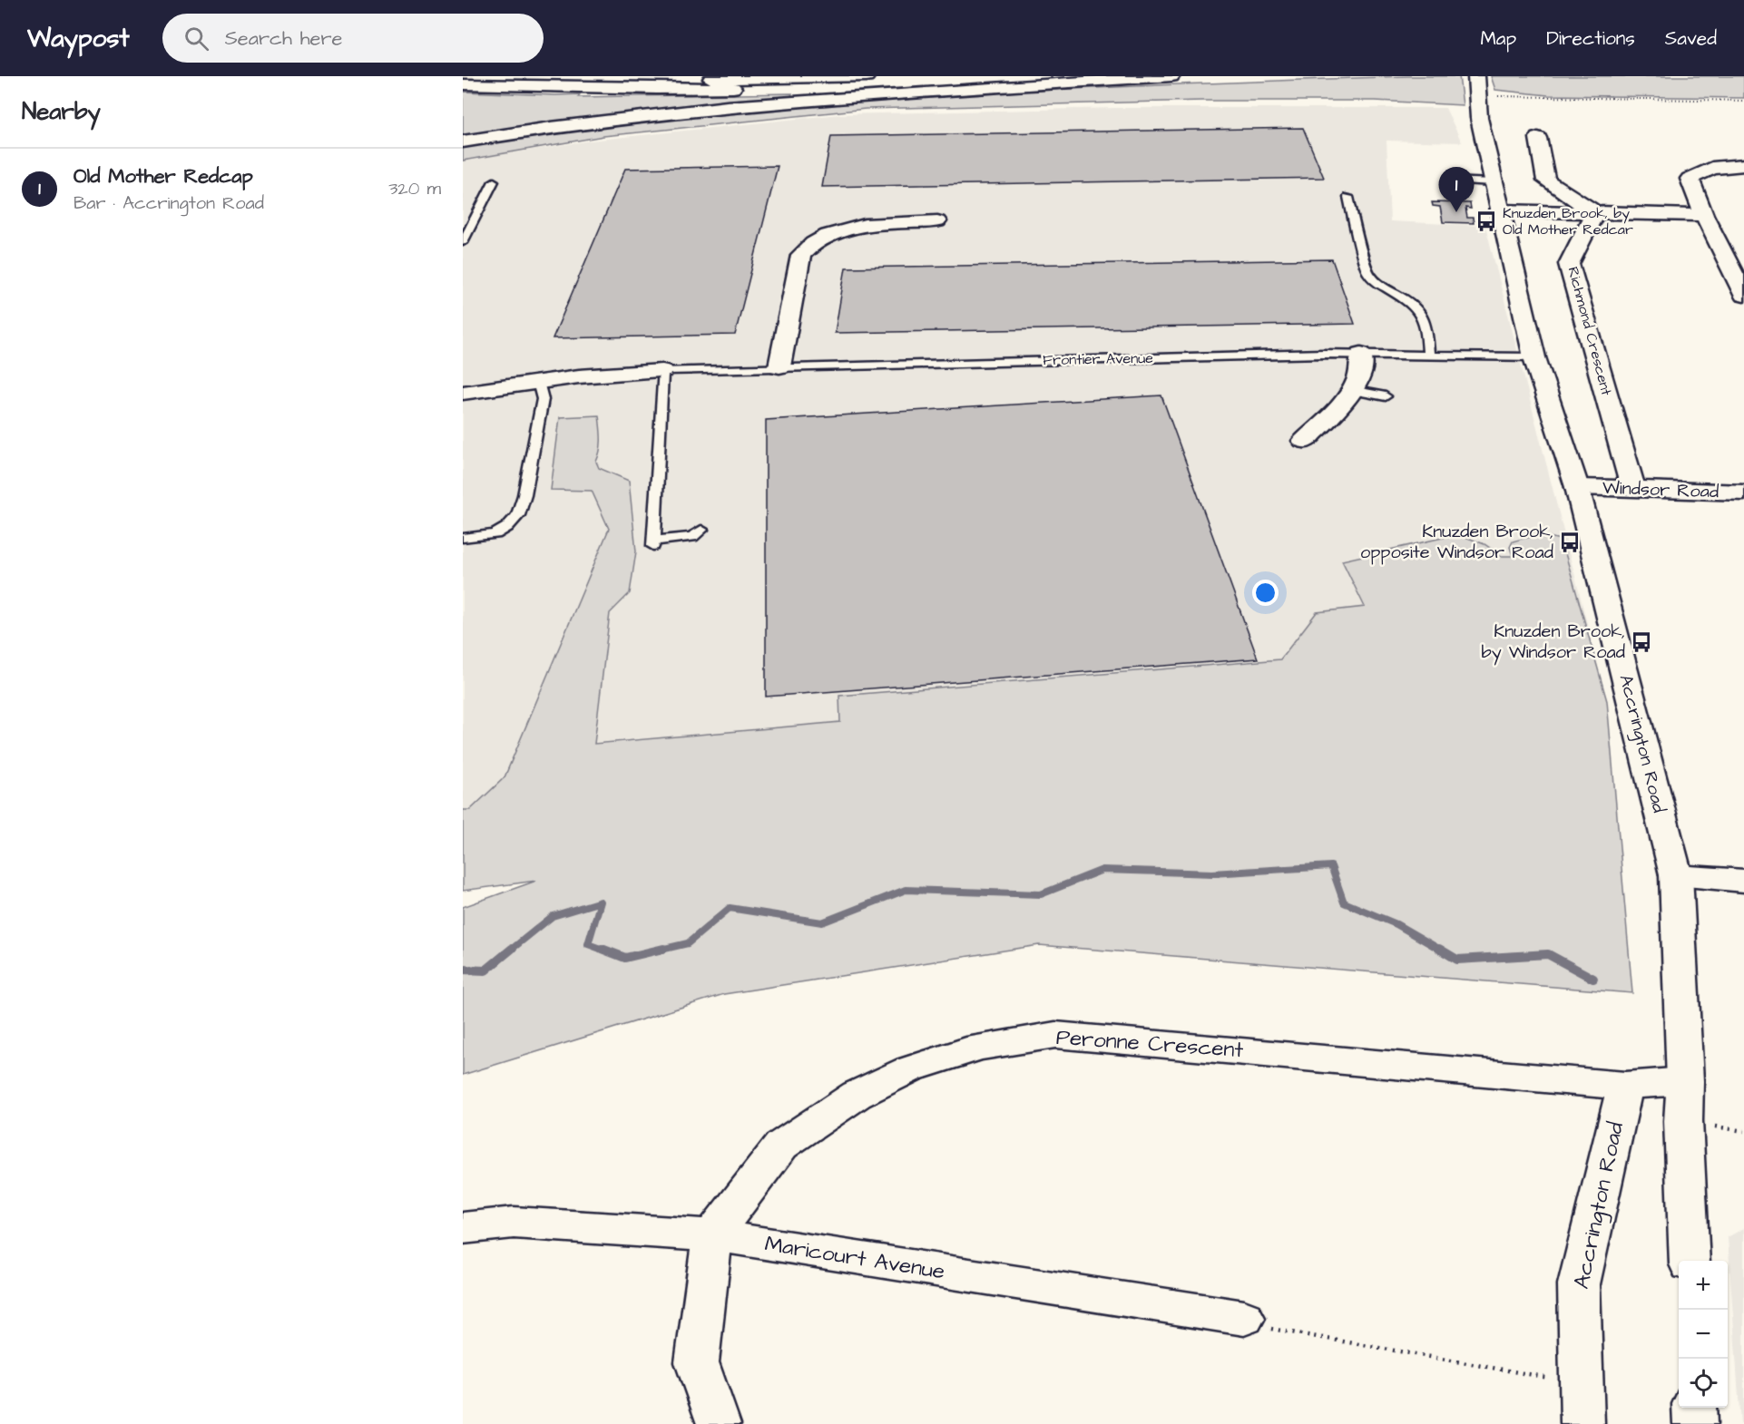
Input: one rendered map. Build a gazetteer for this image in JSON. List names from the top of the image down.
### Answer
{
  "streets": {
    "main road": [
      "Richmond Crescent",
      "Windsor Road",
      "Accrington Road",
      "Peronne Crescent",
      "Maricourt Avenue"
    ],
    "lane": ["Frontier Avenue"]
  },
  "crossings": [
    ["Richmond Crescent", "Windsor Road"],
    ["Frontier Avenue", "Accrington Road"],
    ["Windsor Road", "Accrington Road"],
    ["Accrington Road", "Peronne Crescent"],
    ["Peronne Crescent", "Maricourt Avenue"]
  ],
  "places": {
    "bus stop": ["Knuzden Brook, by Old Mother Redcar", "Knuzden Brook, opposite Windsor Road", "Knuzden Brook, by Windsor Road"]
  },
  "page": {
    "header": "Waypost",
    "search": "Search here",
    "nav": ["Map", "Directions", "Saved"],
    "heading": "Nearby",
    "list": [
      {
        "mark": "1",
        "name": "Old Mother Redcap",
        "note": "Bar · Accrington Road",
        "value": "320 m"
      }
    ],
    "pins": "1",
    "map_buttons": ["+", "−"]
  }
}
